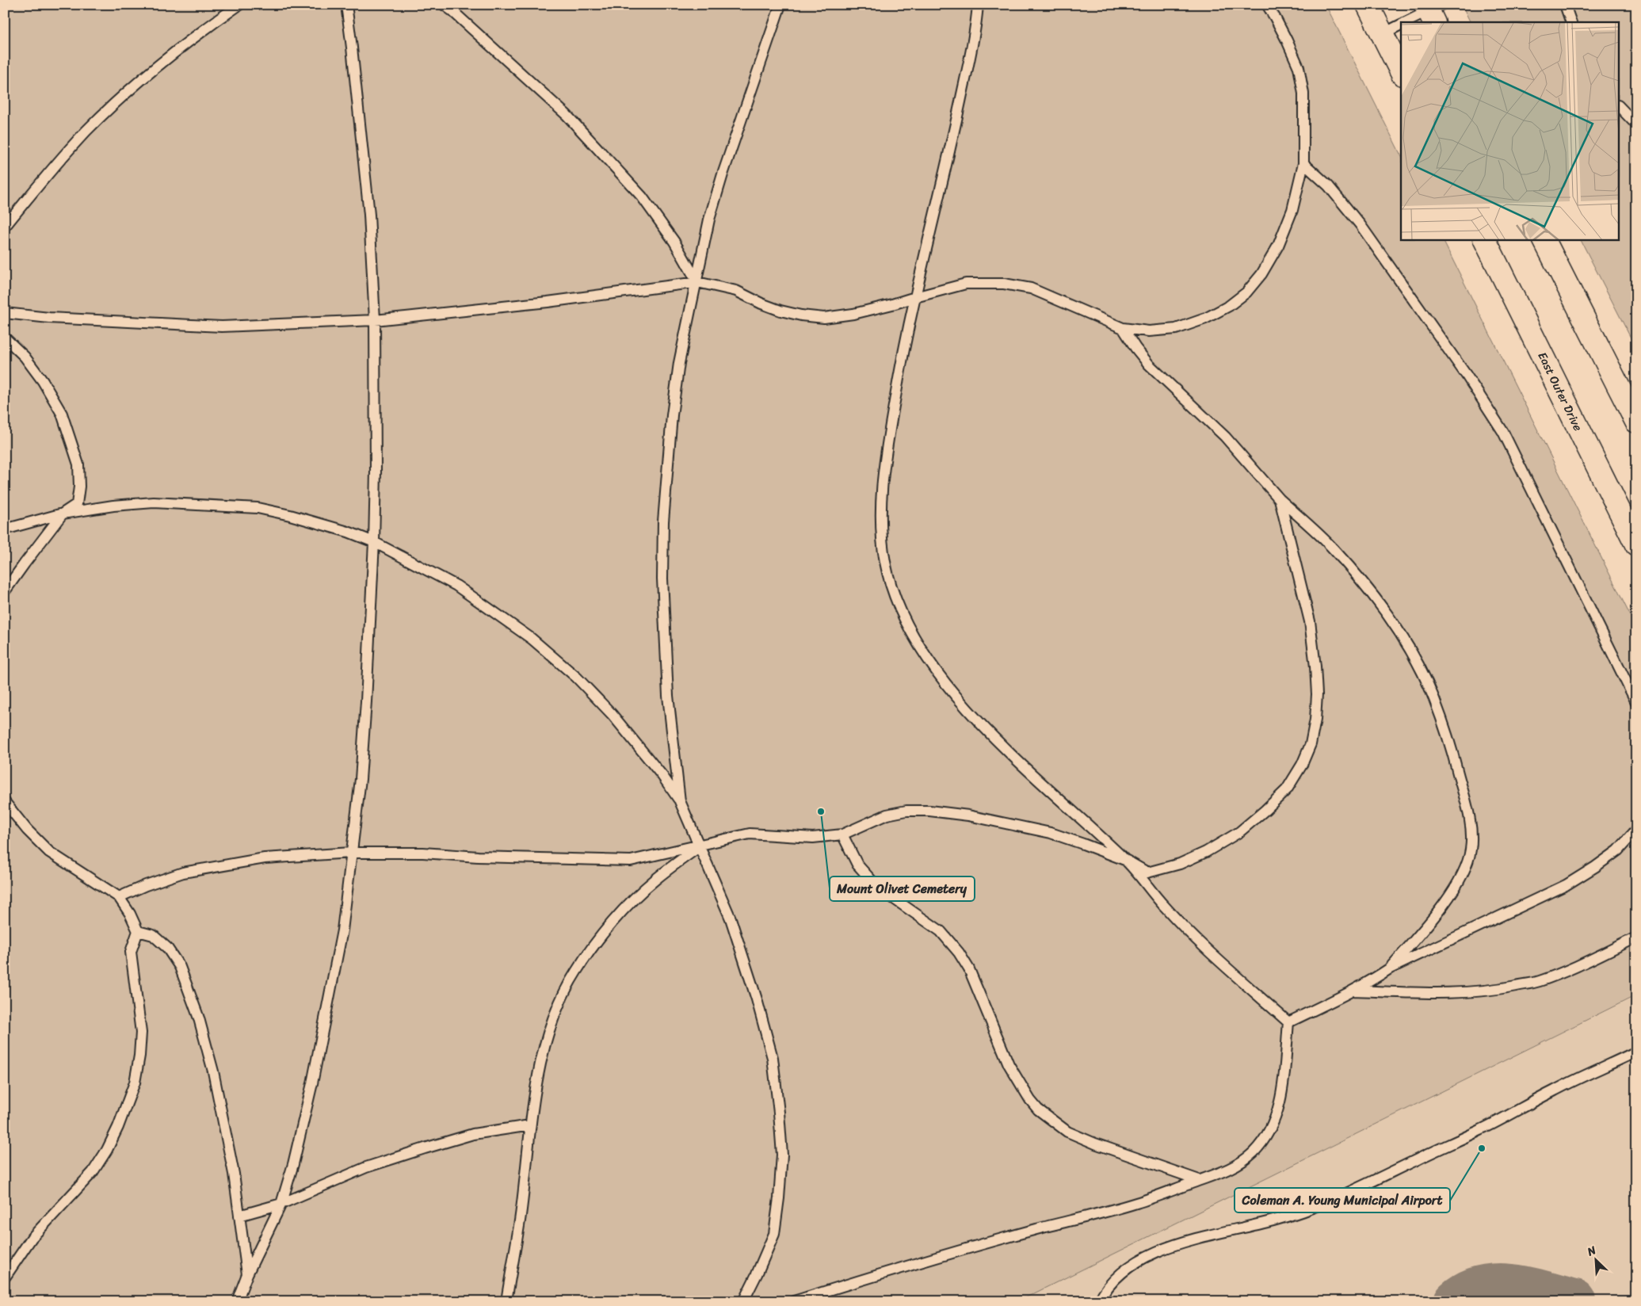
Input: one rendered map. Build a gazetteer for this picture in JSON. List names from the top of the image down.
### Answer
{
  "streets": {
    "main road": ["East Outer Drive"]
  },
  "places": ["Mount Olivet Cemetery", "Coleman A. Young Municipal Airport"],
  "north": "top left"
}
